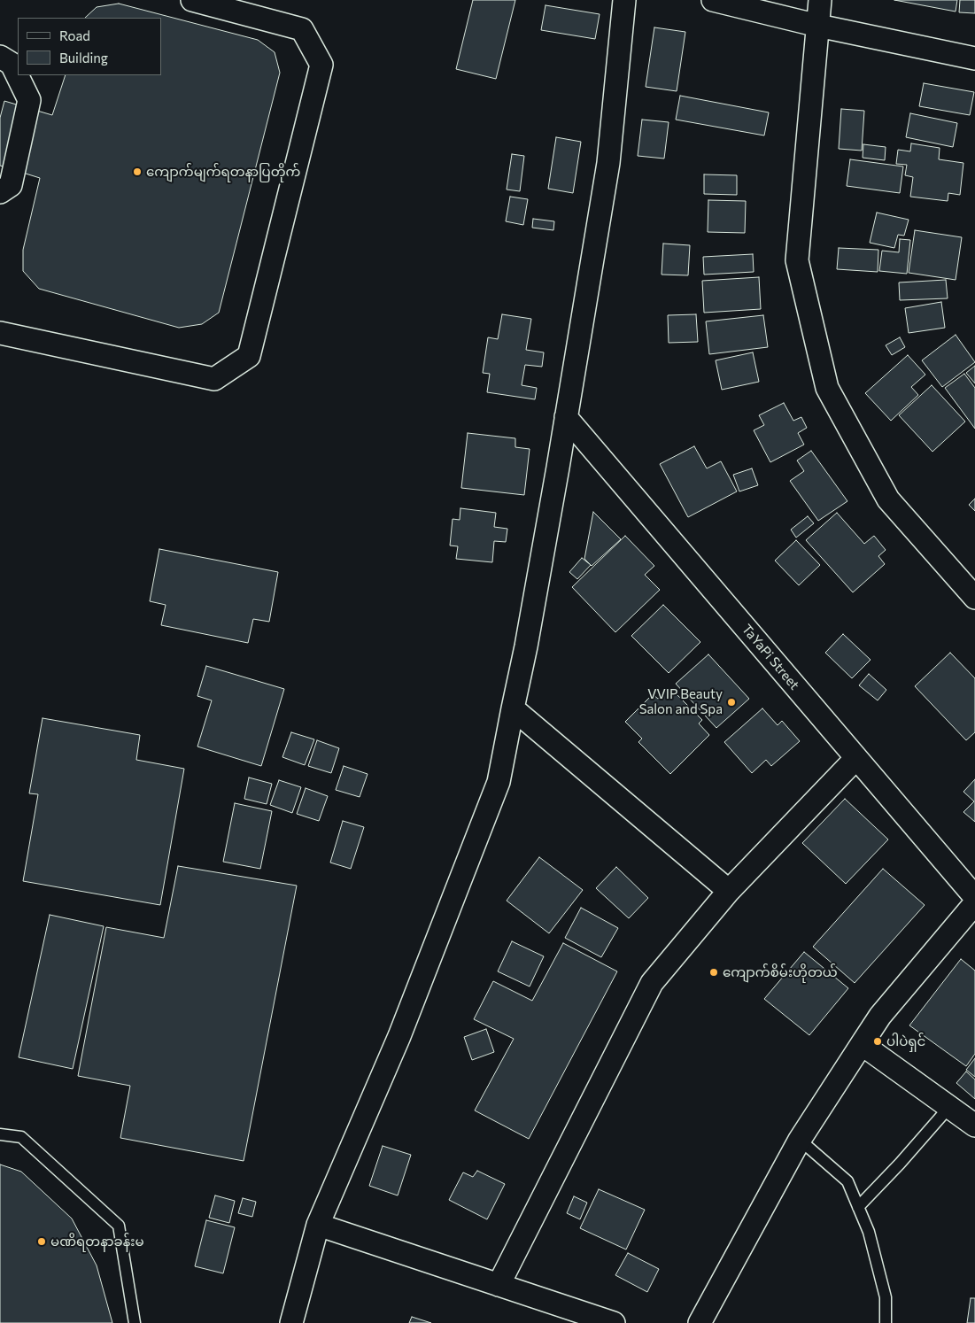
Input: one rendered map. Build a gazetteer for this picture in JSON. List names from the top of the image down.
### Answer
{
  "streets": {
    "street": ["TaYaPi Street"]
  },
  "places": [
    "ကျောက်မျက်ရတနာပြတိုက်",
    "VVIP Beauty Salon and Spa",
    "ကျောက်စိမ်းဟိုတယ်",
    "ပါပဲရှင်",
    "မဏိရတနာခန်းမ"
  ],
  "legend": ["Road", "Building"]
}
